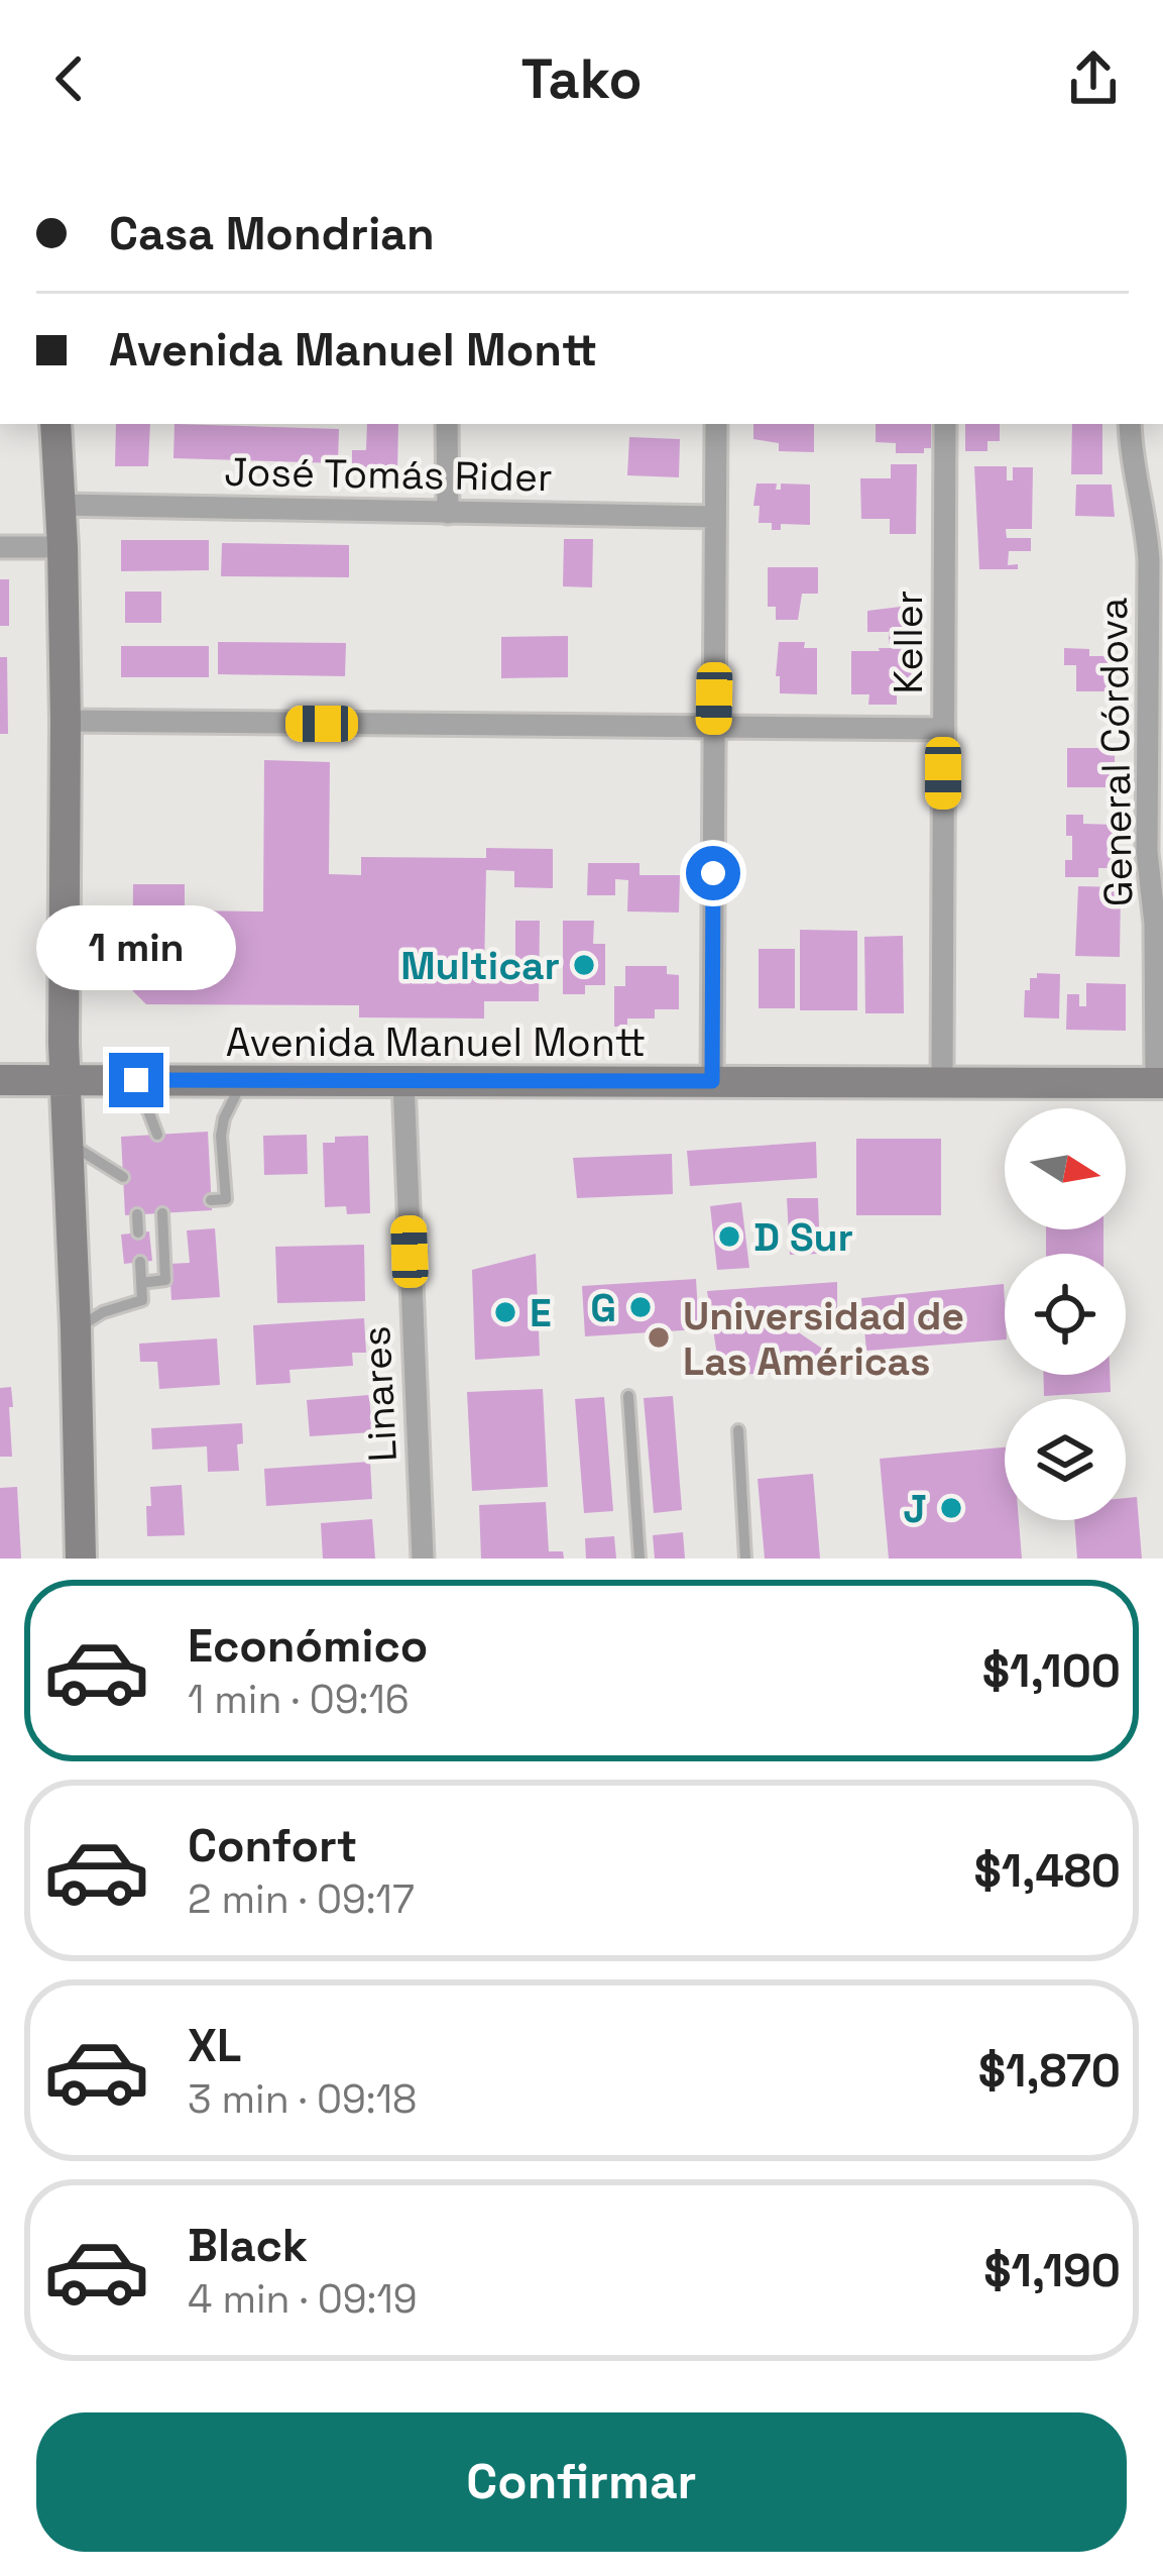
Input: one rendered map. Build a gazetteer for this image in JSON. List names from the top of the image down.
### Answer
{
  "streets": {
    "main road": ["Avenida Manuel Montt"],
    "street": [
      "José Tomás Rider",
      "Keller",
      "General Córdova",
      "Linares"
    ]
  },
  "crossings": [
    ["Keller", "Avenida Manuel Montt"],
    ["General Córdova", "Avenida Manuel Montt"],
    ["Avenida Manuel Montt", "Linares"]
  ],
  "places": [
    "Multicar",
    "D Sur",
    "G",
    "E",
    "Universidad de Las Américas",
    "J"
  ],
  "north": "right",
  "page": {
    "header": "Tako",
    "banner": ["Casa Mondrian", "Avenida Manuel Montt"],
    "bubble": "1 min",
    "list": [
      {
        "name": "Económico",
        "note": "1 min · 09:16",
        "value": "$1,100"
      },
      {
        "name": "Confort",
        "note": "2 min · 09:17",
        "value": "$1,480"
      },
      {
        "name": "XL",
        "note": "3 min · 09:18",
        "value": "$1,870"
      },
      {
        "name": "Black",
        "note": "4 min · 09:19",
        "value": "$1,190"
      }
    ],
    "buttons": "Confirmar"
  }
}
